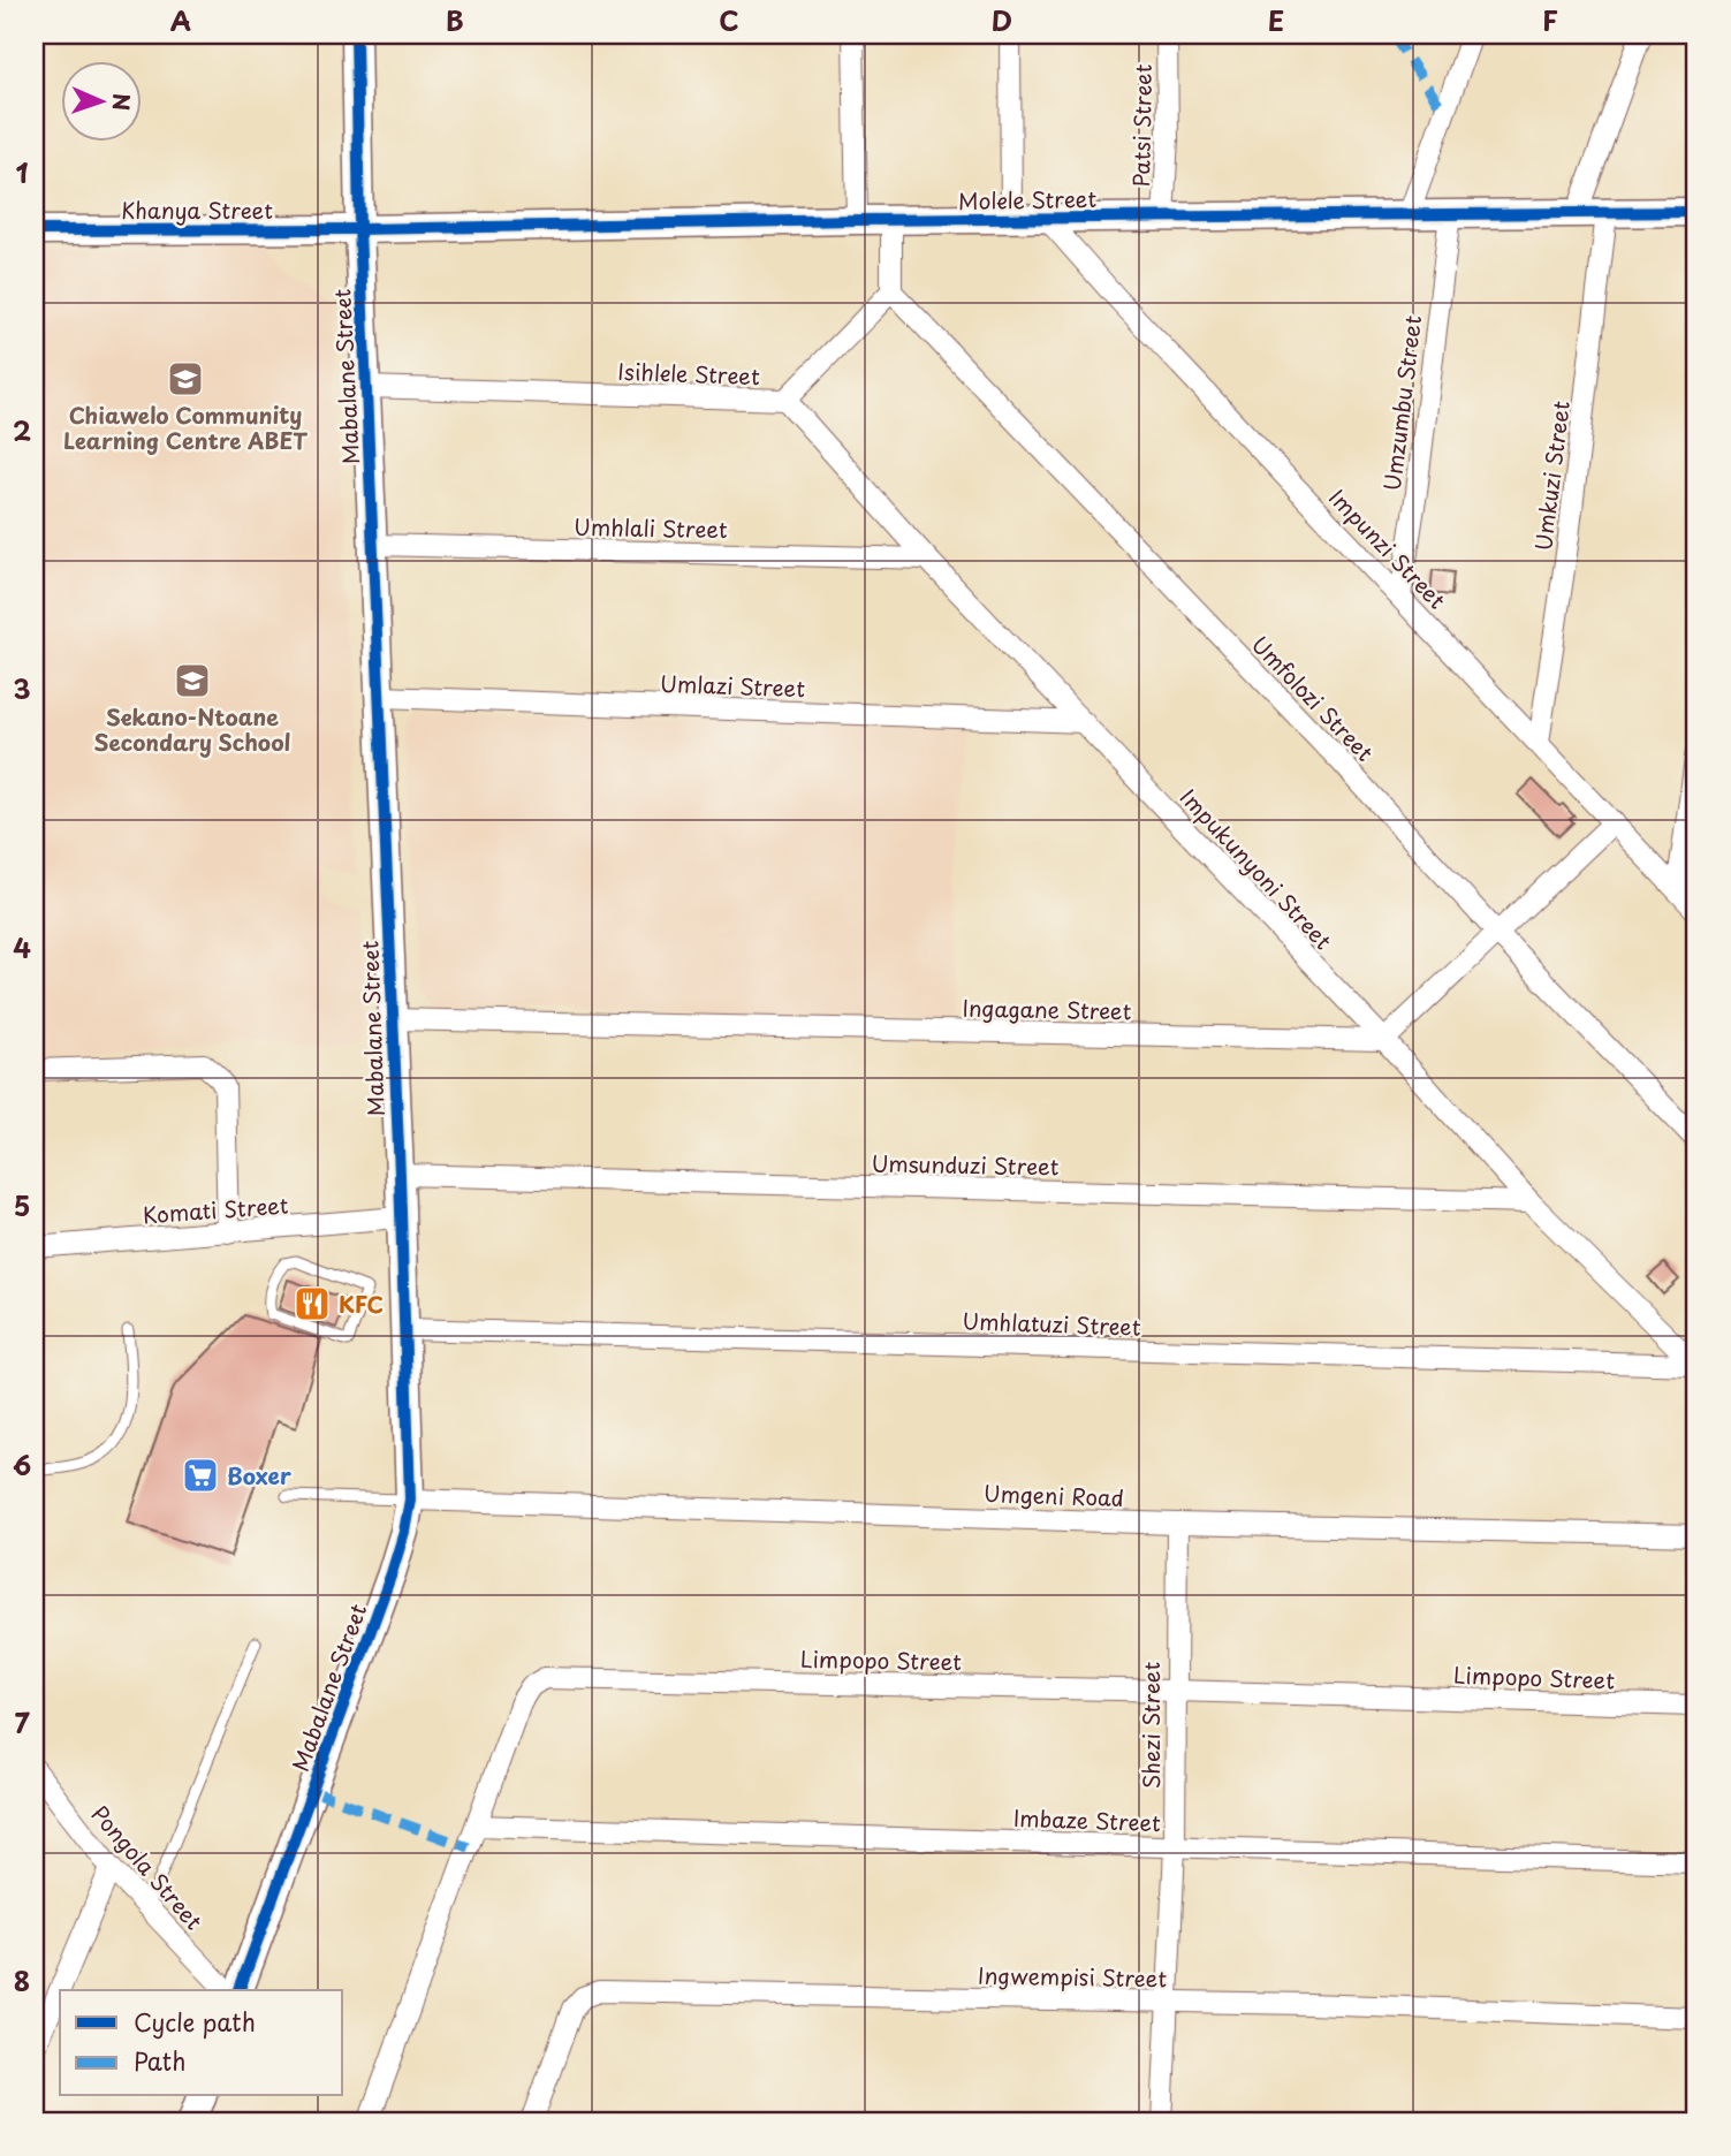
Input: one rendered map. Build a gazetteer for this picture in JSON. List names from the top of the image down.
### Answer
{
  "streets": {
    "street": [
      "Patsi Street",
      "Molele Street",
      "Khanya Street",
      "Isihlele Street",
      "Mabalane Street",
      "Umzumbu Street",
      "Umkuzi Street",
      "Umhlali Street",
      "Impunzi Street",
      "Umlazi Street",
      "Umfolozi Street",
      "Impukunyoni Street",
      "Ingagane Street",
      "Umsunduzi Street",
      "Komati Street",
      "Umhlatuzi Street",
      "Umgeni Road",
      "Limpopo Street",
      "Shezi Street",
      "Imbaze Street",
      "Pongola Street",
      "Ingwempisi Street"
    ]
  },
  "crossings": [
    ["Patsi Street", "Molele Street"],
    ["Molele Street", "Khanya Street"],
    ["Molele Street", "Mabalane Street"],
    ["Molele Street", "Umzumbu Street"],
    ["Molele Street", "Umkuzi Street"],
    ["Molele Street", "Impunzi Street"],
    ["Khanya Street", "Mabalane Street"],
    ["Isihlele Street", "Mabalane Street"],
    ["Isihlele Street", "Umfolozi Street"],
    ["Isihlele Street", "Impukunyoni Street"],
    ["Mabalane Street", "Umhlali Street"],
    ["Mabalane Street", "Umlazi Street"],
    ["Mabalane Street", "Ingagane Street"],
    ["Mabalane Street", "Umsunduzi Street"],
    ["Mabalane Street", "Komati Street"],
    ["Mabalane Street", "Umhlatuzi Street"],
    ["Mabalane Street", "Umgeni Road"],
    ["Umzumbu Street", "Impunzi Street"],
    ["Umkuzi Street", "Impunzi Street"],
    ["Umhlali Street", "Impukunyoni Street"],
    ["Umlazi Street", "Impukunyoni Street"],
    ["Impukunyoni Street", "Ingagane Street"],
    ["Impukunyoni Street", "Umsunduzi Street"],
    ["Impukunyoni Street", "Umhlatuzi Street"],
    ["Umgeni Road", "Shezi Street"],
    ["Limpopo Street", "Shezi Street"],
    ["Limpopo Street", "Imbaze Street"],
    ["Shezi Street", "Imbaze Street"],
    ["Shezi Street", "Ingwempisi Street"]
  ],
  "places": {
    "school or university": ["Chiawelo Community Learning Centre ABET", "Sekano-Ntoane Secondary School"],
    "restaurant": ["KFC"],
    "supermarket": ["Boxer"]
  },
  "legend": ["Cycle path", "Path"],
  "north": "right",
  "grid": {
    "columns": [
      "A",
      "B",
      "C",
      "D",
      "E",
      "F"
    ],
    "rows": [
      "1",
      "2",
      "3",
      "4",
      "5",
      "6",
      "7",
      "8"
    ]
  }
}
